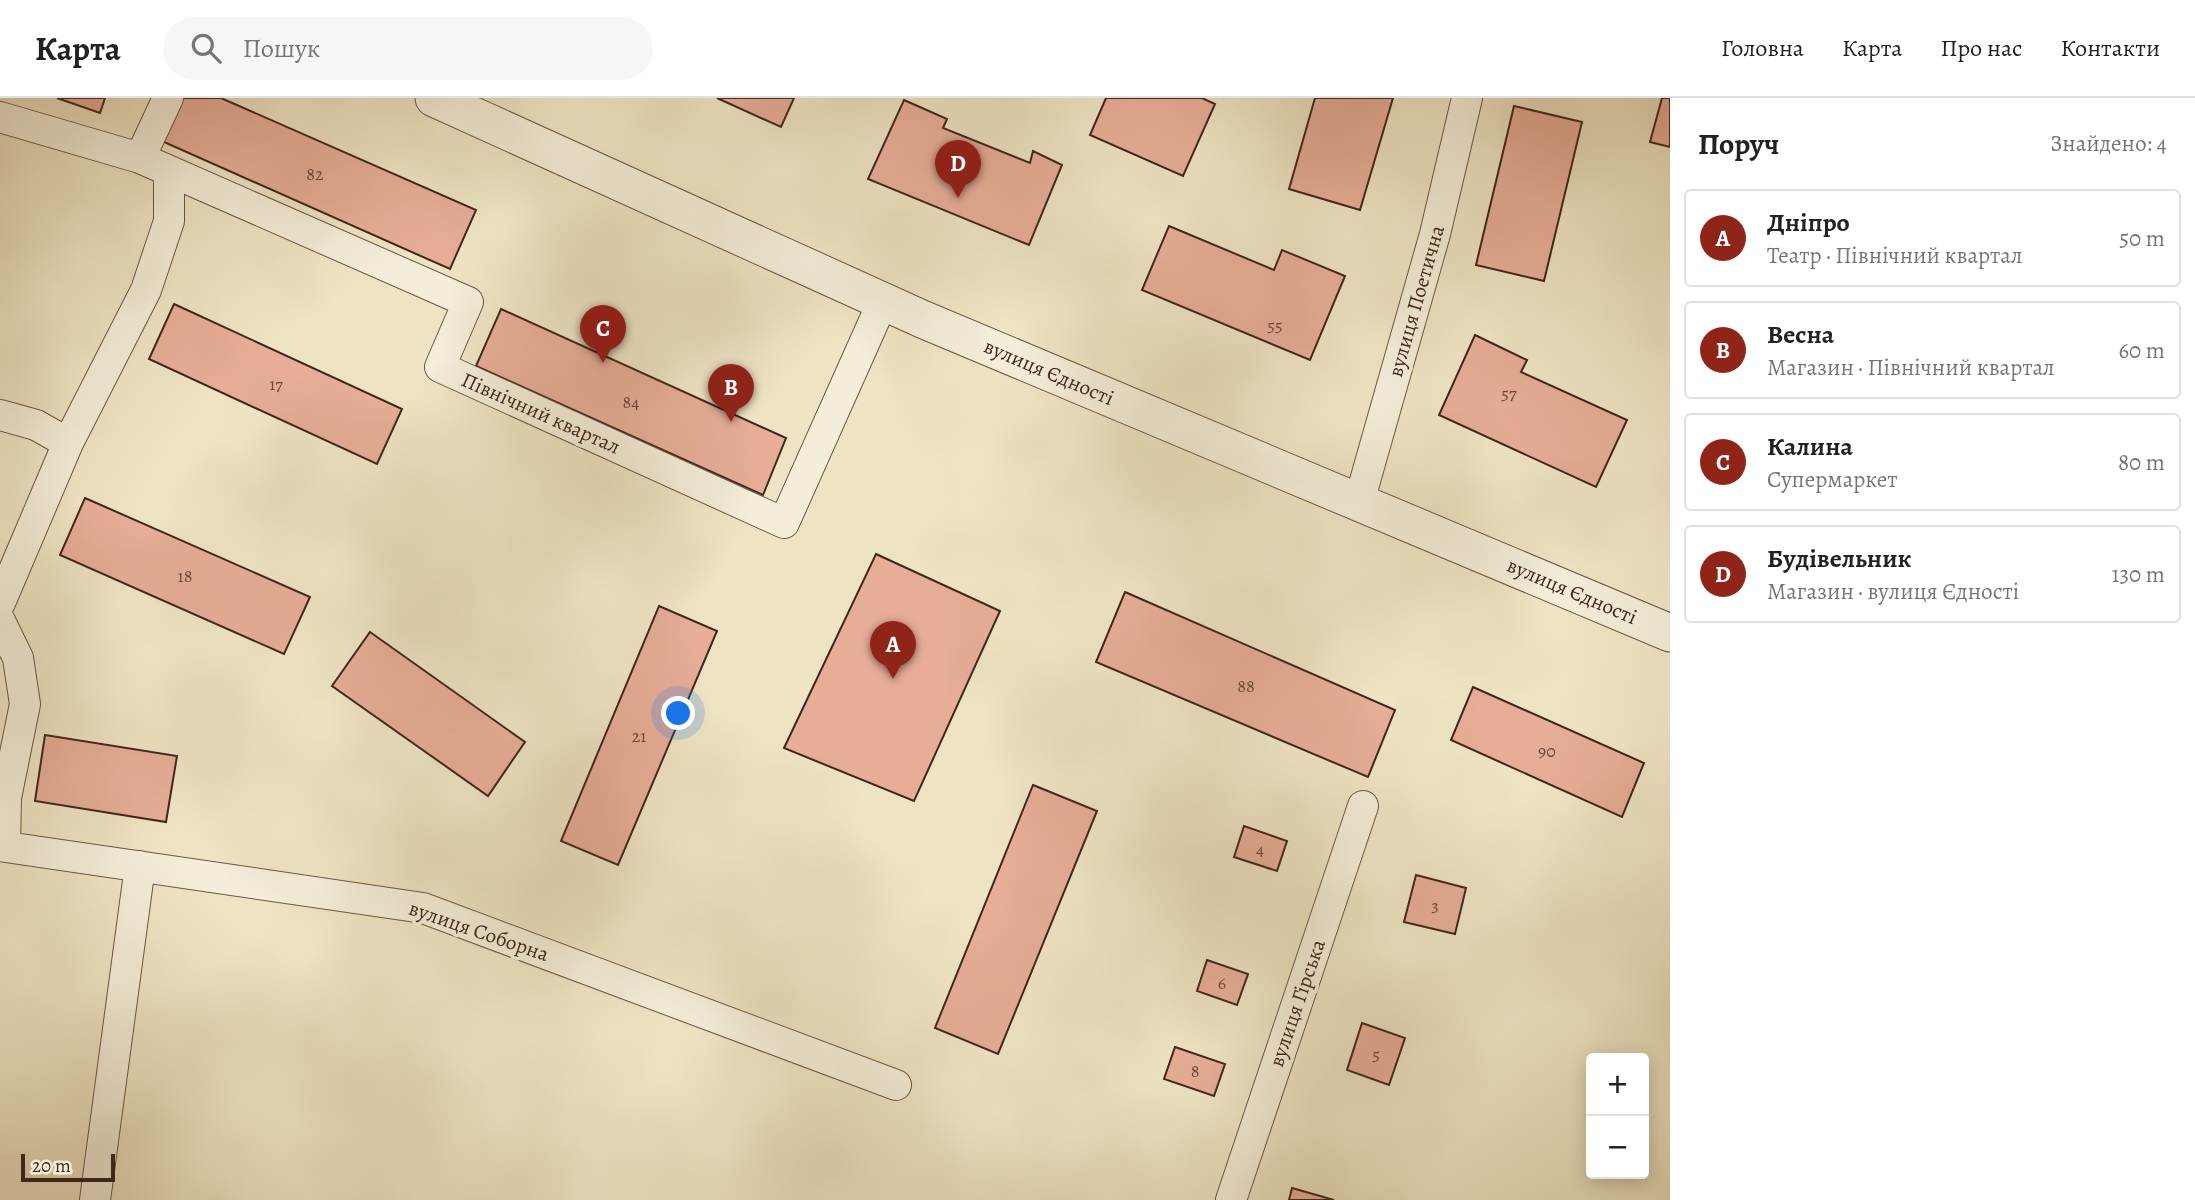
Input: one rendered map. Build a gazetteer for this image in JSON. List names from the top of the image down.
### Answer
{
  "streets": {
    "street": [
      "вулиця Поетична",
      "вулиця Єдності",
      "Північний квартал",
      "вулиця Соборна",
      "вулиця Гірська"
    ]
  },
  "crossings": [
    ["вулиця Поетична", "вулиця Єдності"],
    ["вулиця Єдності", "Північний квартал"]
  ],
  "house_numbers": [
    "82",
    "55",
    "17",
    "57",
    "84",
    "18",
    "88",
    "21",
    "90",
    "4",
    "3",
    "6",
    "5",
    "8"
  ],
  "scale_bar": "20 m",
  "page": {
    "header": "Карта",
    "search": "Пошук",
    "nav": [
      "Головна",
      "Карта",
      "Про нас",
      "Контакти"
    ],
    "heading": ["Поруч", "Знайдено: 4"],
    "pins": [
      "D",
      "C",
      "B",
      "A"
    ],
    "list": [
      {
        "mark": "A",
        "name": "Дніпро",
        "note": "Театр · Північний квартал",
        "value": "50 m"
      },
      {
        "mark": "B",
        "name": "Весна",
        "note": "Магазин · Північний квартал",
        "value": "60 m"
      },
      {
        "mark": "C",
        "name": "Калина",
        "note": "Супермаркет",
        "value": "80 m"
      },
      {
        "mark": "D",
        "name": "Будівельник",
        "note": "Магазин · вулиця Єдності",
        "value": "130 m"
      }
    ],
    "map_buttons": ["+", "−"],
    "scale": "20 m"
  }
}
